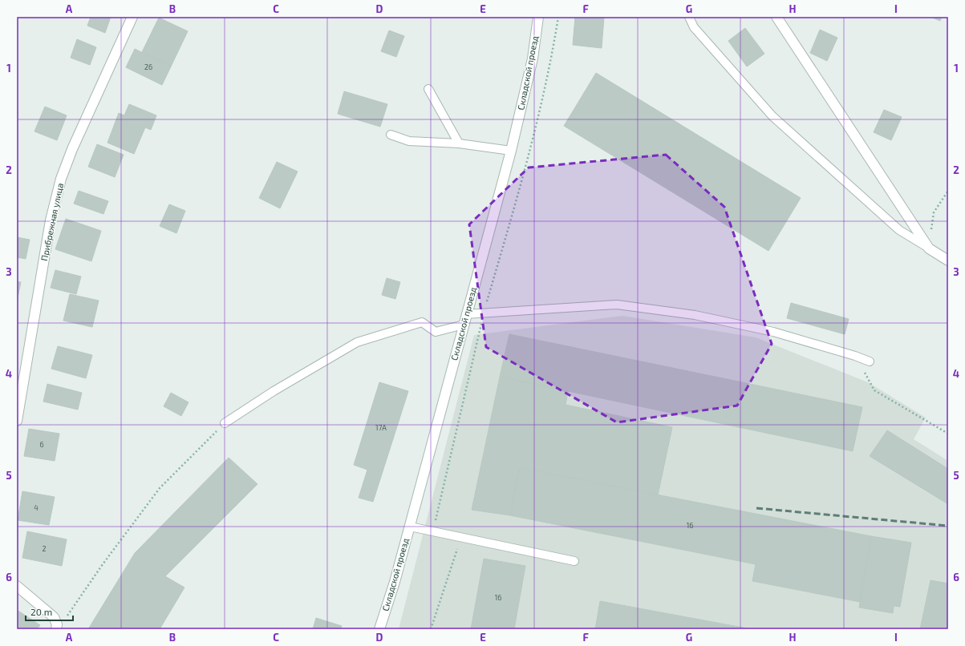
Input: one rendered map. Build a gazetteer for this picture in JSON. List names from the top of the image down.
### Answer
{
  "streets": {
    "street": ["Складской проезд", "Прибрежная улица"]
  },
  "house_numbers": [
    "26",
    "17А",
    "6",
    "4",
    "16",
    "2",
    "16"
  ],
  "scale_bar": "20 m",
  "grid": {
    "columns": [
      "A",
      "B",
      "C",
      "D",
      "E",
      "F",
      "G",
      "H",
      "I"
    ],
    "rows": [
      "1",
      "2",
      "3",
      "4",
      "5",
      "6"
    ]
  }
}
